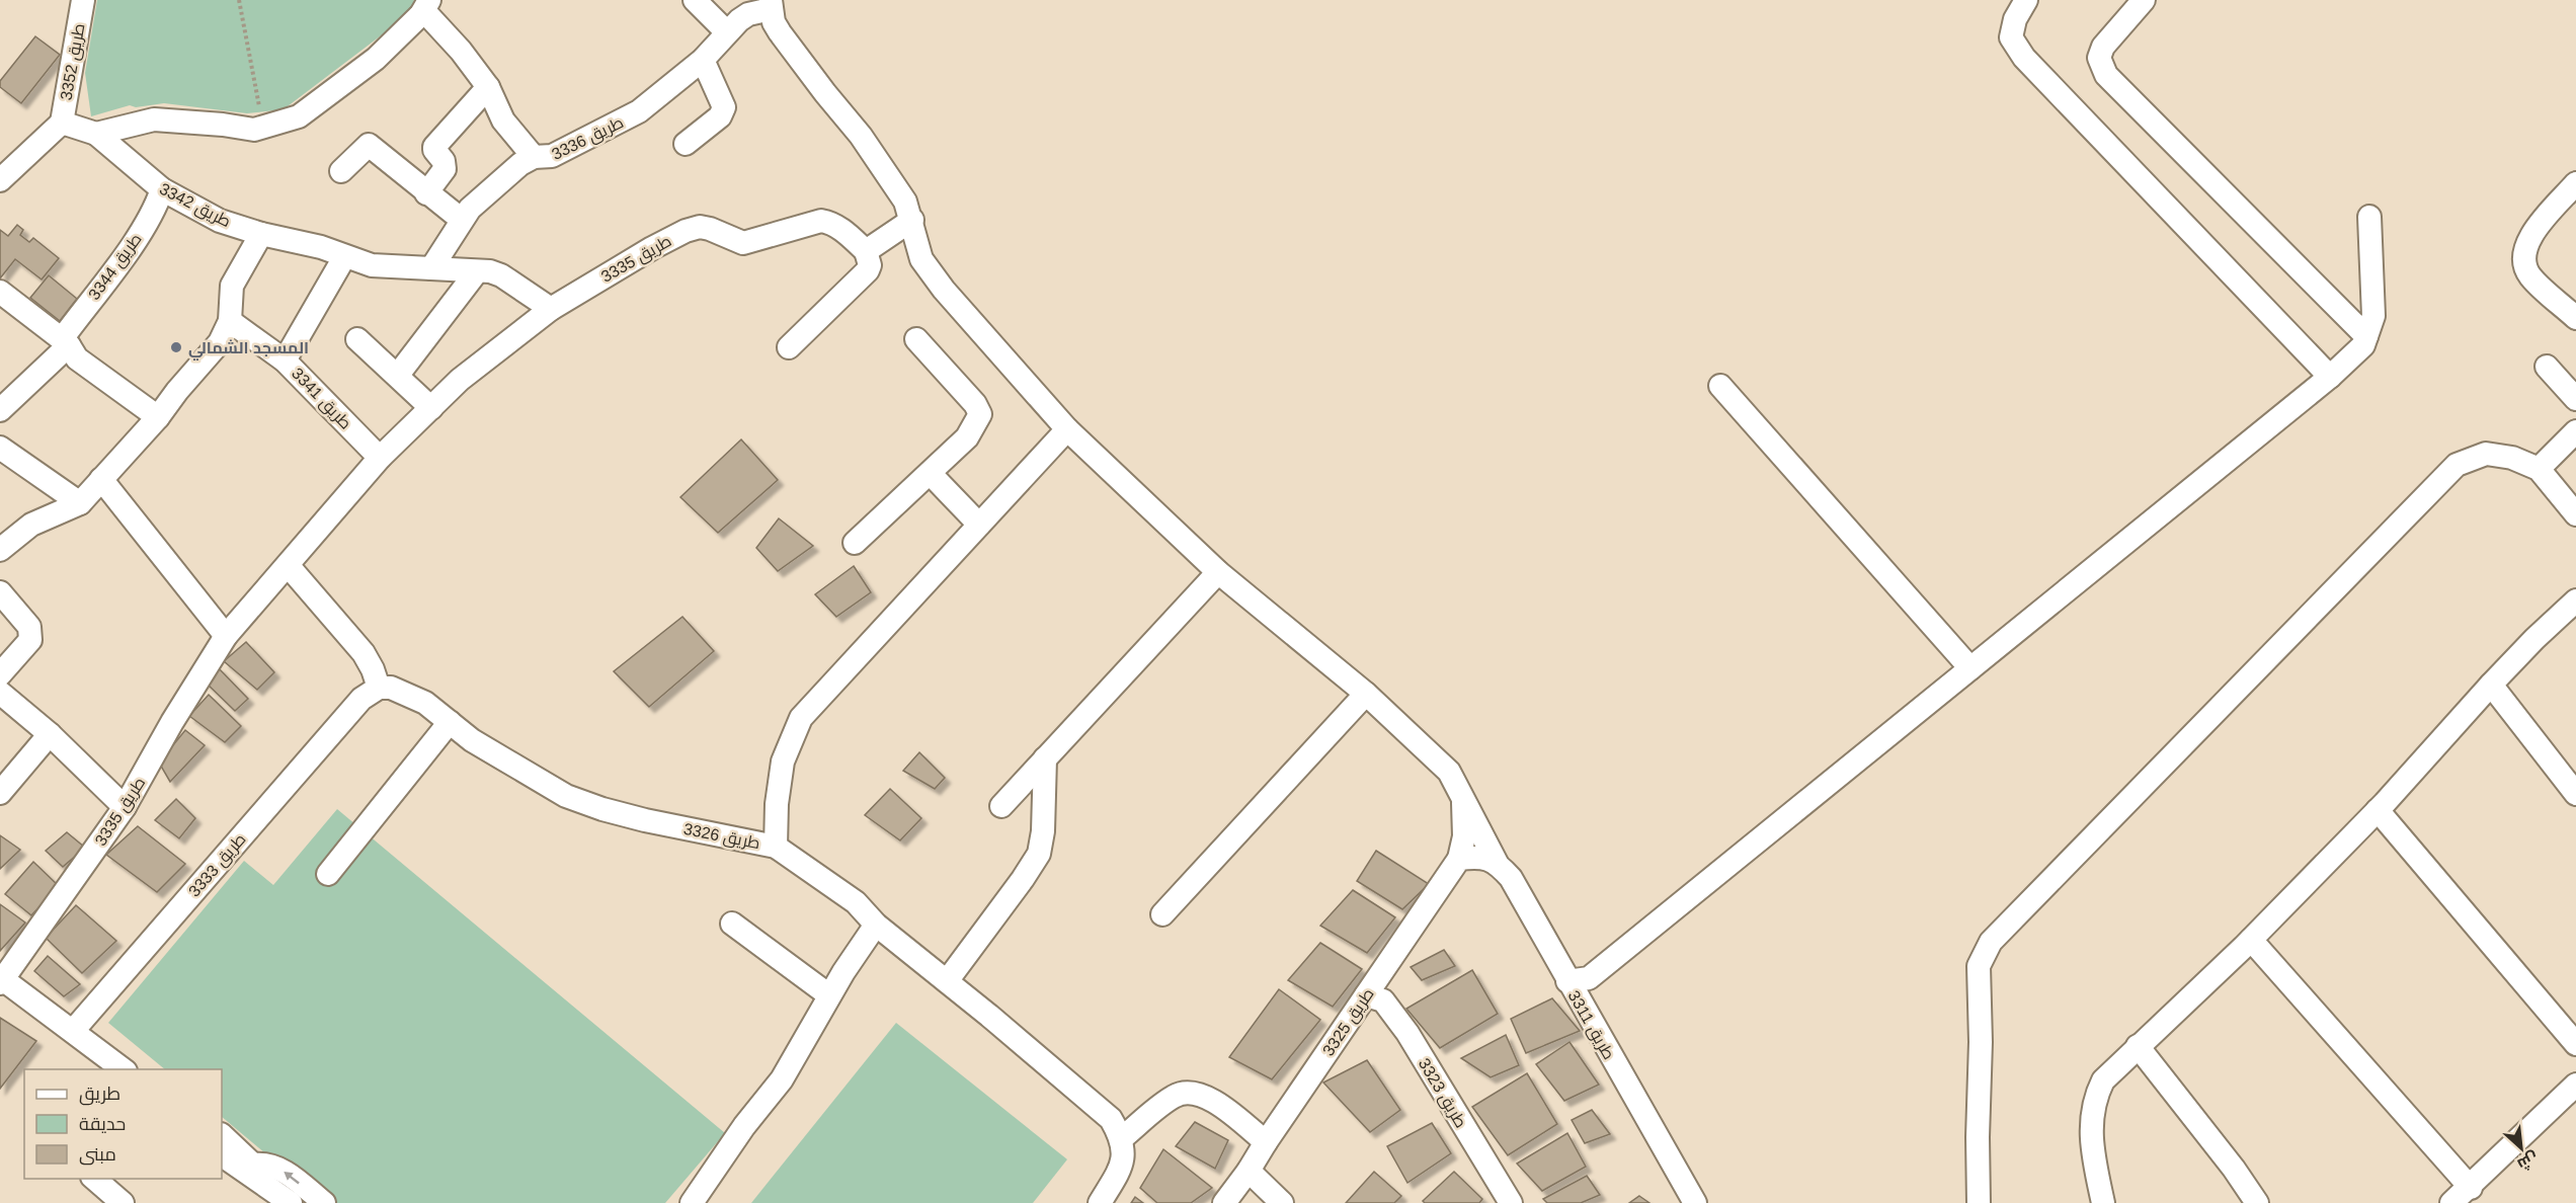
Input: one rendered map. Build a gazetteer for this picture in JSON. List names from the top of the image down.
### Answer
{
  "streets": {
    "street": [
      "طريق 3352",
      "طريق 3336",
      "طريق 3342",
      "طريق 3335",
      "طريق 3344",
      "طريق 3341",
      "طريق 3326",
      "طريق 3333",
      "طريق 3325",
      "طريق 3311",
      "طريق 3323"
    ]
  },
  "crossings": [
    ["طريق 3336", "طريق 3342"],
    ["طريق 3336", "طريق 3311"],
    ["طريق 3342", "طريق 3335"],
    ["طريق 3342", "طريق 3344"],
    ["طريق 3335", "طريق 3341"],
    ["طريق 3326", "طريق 3333"],
    ["طريق 3325", "طريق 3311"],
    ["طريق 3325", "طريق 3323"]
  ],
  "places": ["المسجد الشمالي"],
  "legend": ["طريق", "حديقة", "مبنى"],
  "north": "bottom right"
}
